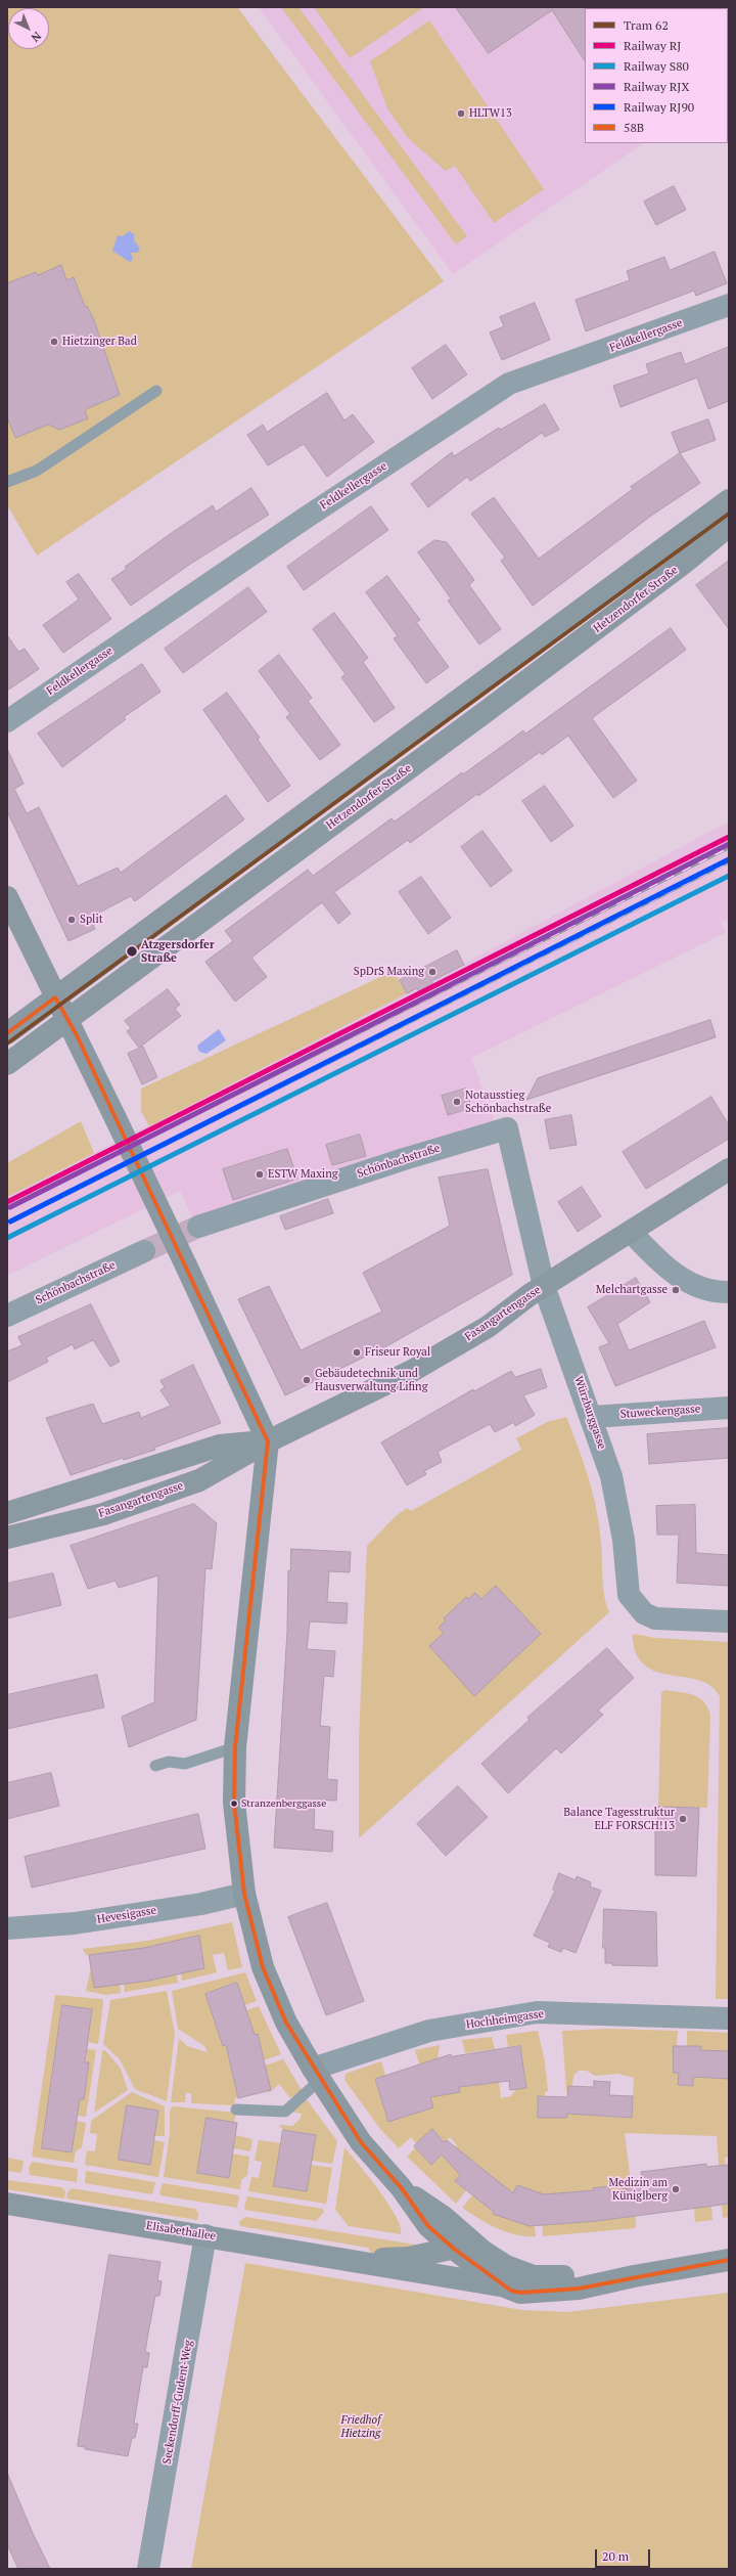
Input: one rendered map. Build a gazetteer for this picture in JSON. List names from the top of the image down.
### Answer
{
  "streets": {
    "main road": ["Hetzendorfer Straße", "Fasangartengasse", "Elisabethallee"],
    "street": [
      "Feldkellergasse",
      "Schönbachstraße",
      "Stuweckengasse",
      "Würzburggasse",
      "Hevesigasse",
      "Hochheimgasse",
      "Seckendorff-Gudent-Weg"
    ]
  },
  "crossings": [
    ["Schönbachstraße", "Würzburggasse"],
    ["Fasangartengasse", "Würzburggasse"],
    ["Stuweckengasse", "Würzburggasse"],
    ["Elisabethallee", "Seckendorff-Gudent-Weg"]
  ],
  "parks": ["Friedhof Hietzing"],
  "places": [
    "HLTW13",
    "Hietzinger Bad",
    "Split",
    "Atzgersdorfer Straße",
    "SpDrS Maxing",
    "Notausstieg Schönbachstraße",
    "ESTW Maxing",
    "Melchartgasse",
    "Friseur Royal",
    "Gebäudetechnik und Hausverwaltung Lifing",
    "Stranzenberggasse",
    "Balance Tagesstruktur ELF FORSCH!13",
    "Medizin am Küniglberg"
  ],
  "lines": [
    "tram line 62",
    "rail line RJ",
    "rail line RJX",
    "rail line RJ90",
    "rail line S80",
    "transit line 58B"
  ],
  "legend": [
    "Tram 62",
    "Railway RJ",
    "Railway S80",
    "Railway RJX",
    "Railway RJ90",
    "58B"
  ],
  "scale_bar": "20 m",
  "north": "bottom right"
}
